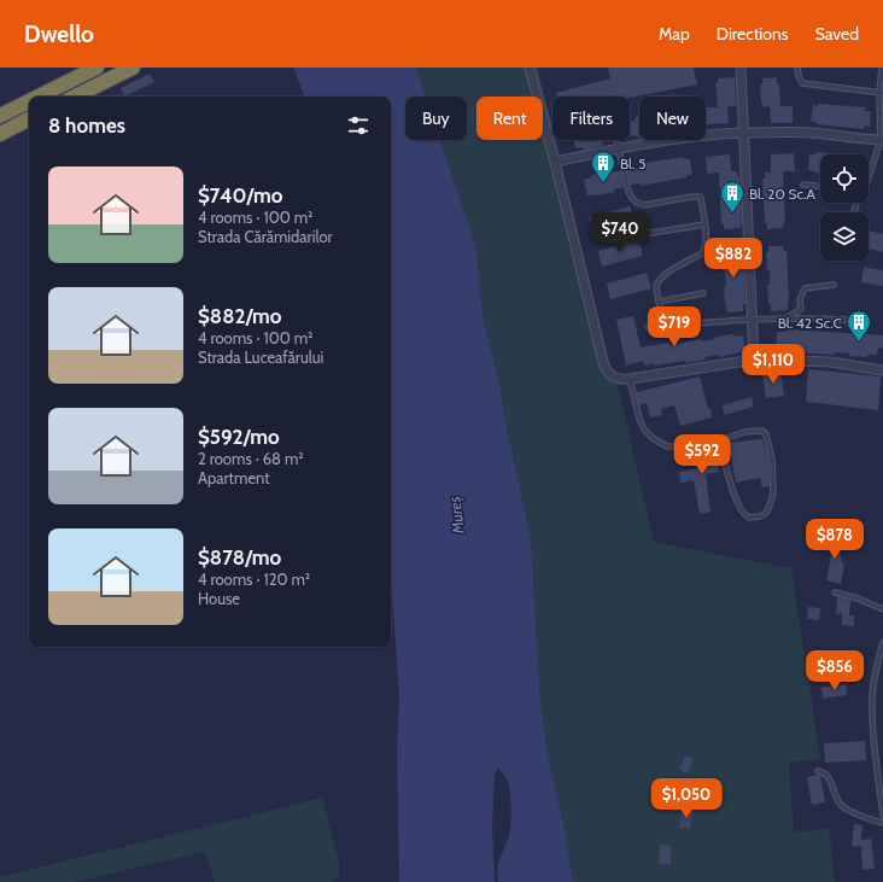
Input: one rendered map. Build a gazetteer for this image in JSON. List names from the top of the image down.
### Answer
{
  "water": ["Mureș"],
  "places": {
    "building": ["Bl. 5", "Bl. 20 Sc.A", "Bl. 42 Sc.C"]
  },
  "page": {
    "header": "Dwello",
    "nav": ["Map", "Directions", "Saved"],
    "chip": [
      "Buy",
      "Rent",
      "Filters",
      "New"
    ],
    "heading": "8 homes",
    "list": [
      {
        "name": "$740/mo",
        "note": "4 rooms · 100 m² · Strada Cărămidarilor"
      },
      {
        "name": "$882/mo",
        "note": "4 rooms · 100 m² · Strada Luceafărului"
      },
      {
        "name": "$592/mo",
        "note": "2 rooms · 68 m² · Apartment"
      },
      {
        "name": "$878/mo",
        "note": "4 rooms · 120 m² · House"
      }
    ],
    "price": [
      "$740",
      "$882",
      "$719",
      "$1,110",
      "$592",
      "$878",
      "$856",
      "$1,050"
    ]
  }
}
